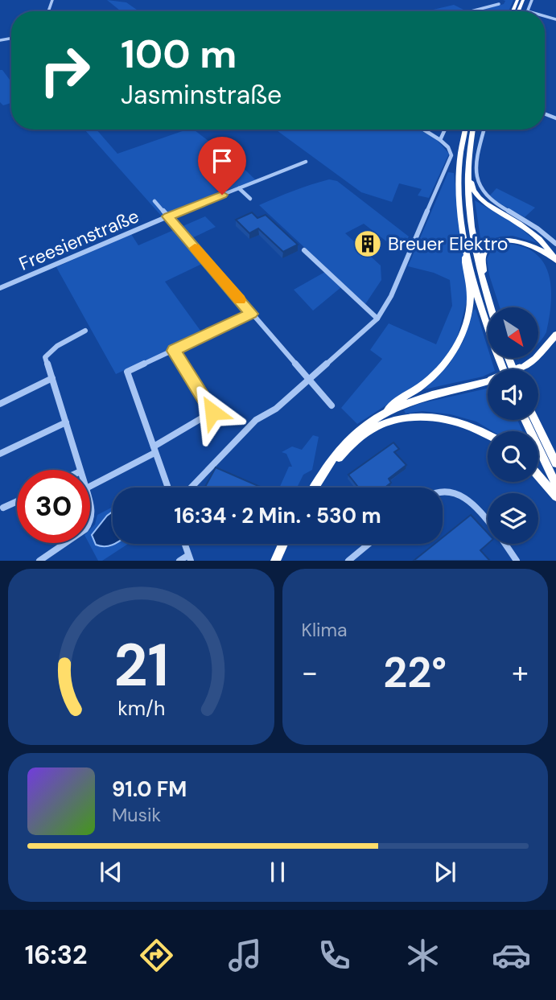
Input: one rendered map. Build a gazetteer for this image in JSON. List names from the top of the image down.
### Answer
{
  "streets": {
    "street": ["Freesienstraße"]
  },
  "places": {
    "building": ["Breuer Elektro"]
  },
  "north": "bottom right",
  "page": {
    "turn": ["100 m", "Jasminstraße"],
    "limit": "30",
    "trip": "16:34 · 2 Min. · 530 m",
    "tile": "Klima",
    "heat": ["−", "22°", "+"],
    "song": ["91.0 FM", "Musik"],
    "tabs": "16:32",
    "gauge": ["21", "km/h"]
  }
}
